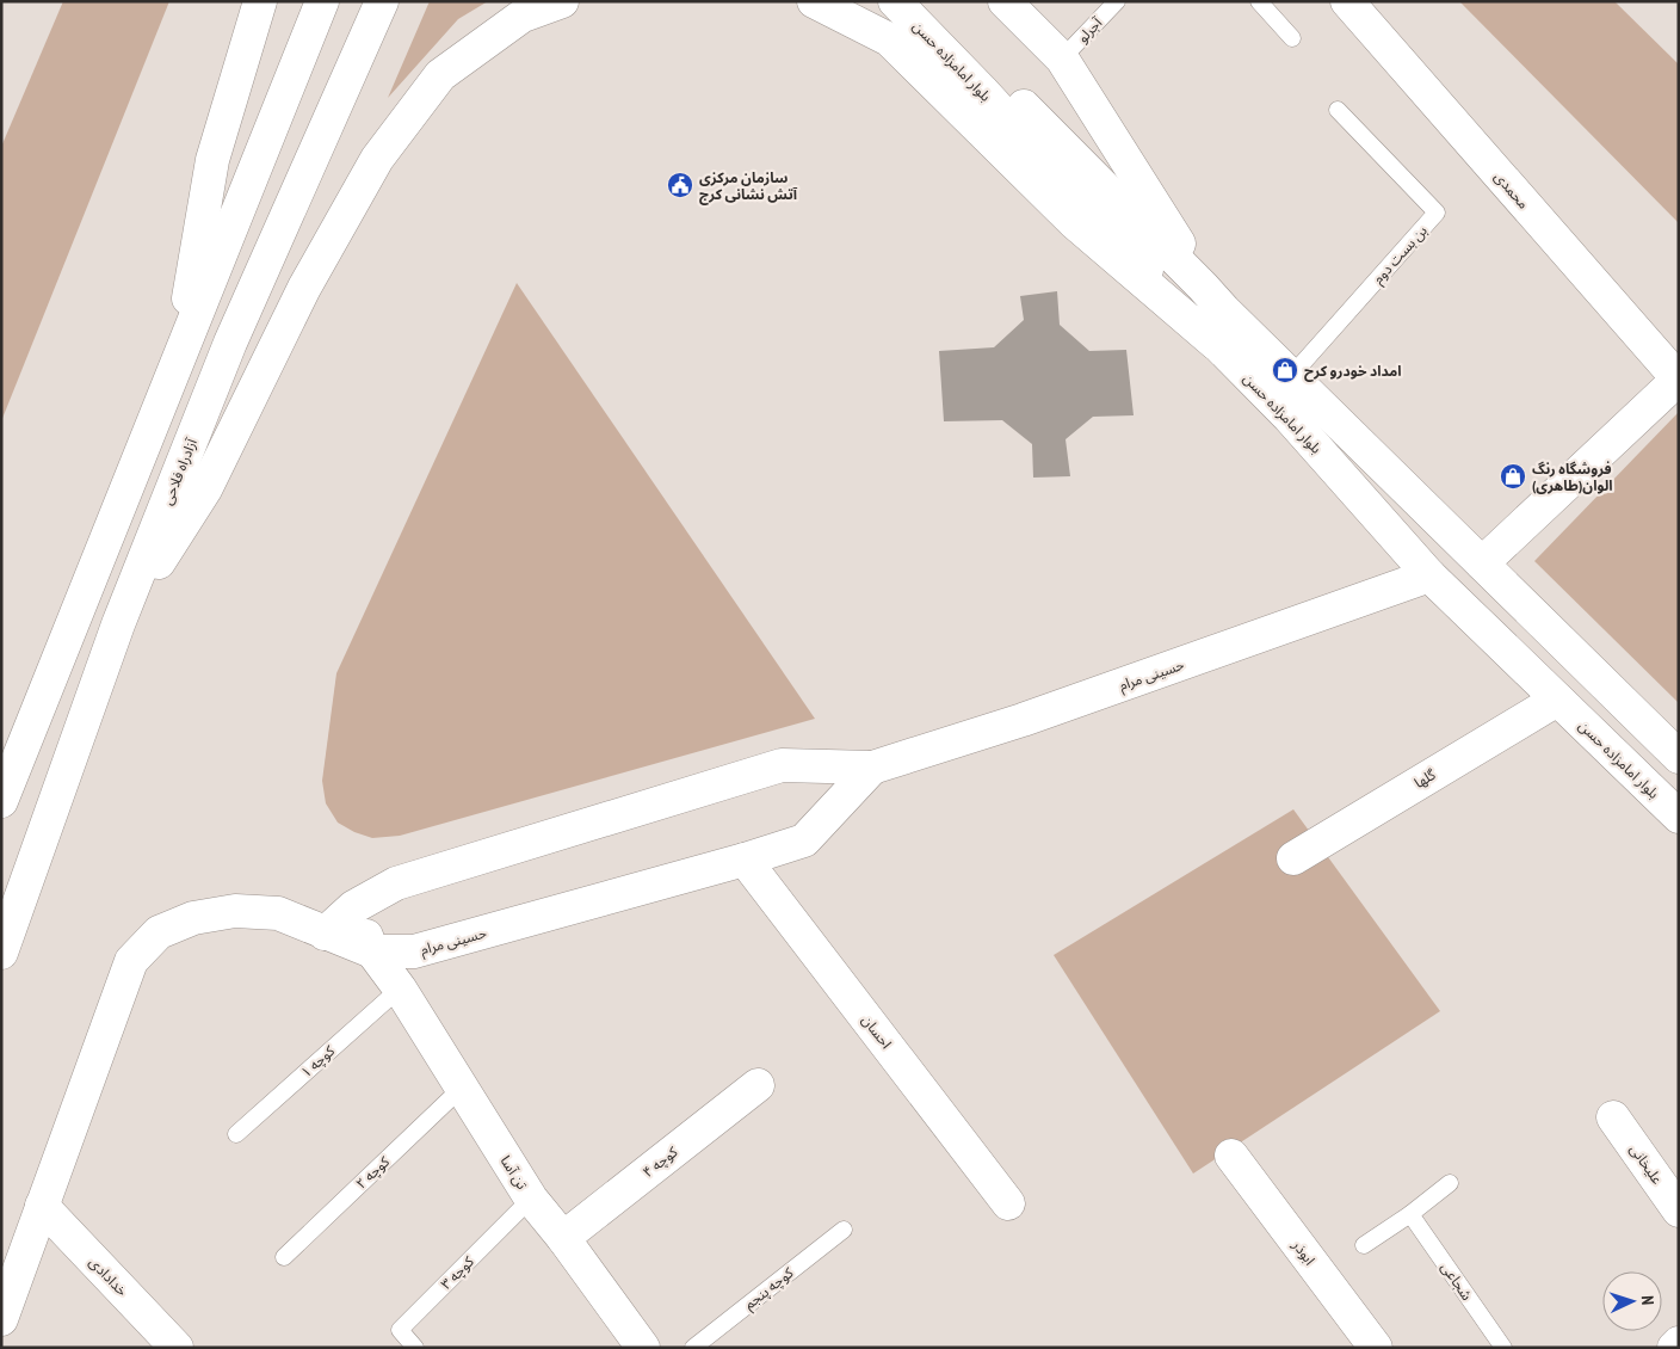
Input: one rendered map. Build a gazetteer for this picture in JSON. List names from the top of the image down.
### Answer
{
  "streets": {
    "main road": [
      "بلوار امامزاده حسن",
      "محمدی",
      "آزادراه فلاحی",
      "حسینی مرام",
      "گلها",
      "احسان",
      "کوچه ۴",
      "علیخانی",
      "تن آسا",
      "ابوذر",
      "خدادادی"
    ],
    "lane": [
      "آجرلو",
      "بن بست دوم",
      "کوچه ۱",
      "کوچه ۲",
      "کوچه ۳",
      "شجاعی",
      "کوچه پنجم"
    ]
  },
  "crossings": [
    ["بلوار امامزاده حسن", "محمدی"],
    ["بلوار امامزاده حسن", "بن بست دوم"],
    ["بلوار امامزاده حسن", "حسینی مرام"],
    ["بلوار امامزاده حسن", "گلها"],
    ["حسینی مرام", "احسان"],
    ["حسینی مرام", "تن آسا"],
    ["کوچه ۱", "تن آسا"],
    ["کوچه ۴", "تن آسا"],
    ["کوچه ۲", "تن آسا"],
    ["تن آسا", "کوچه ۳"]
  ],
  "places": {
    "public building": ["سازمان مرکزی آتش نشانی کرج"],
    "shop": ["امداد خودرو کرح", "فروشگاه رنگ الوان(طاهری)"]
  },
  "north": "right"
}
